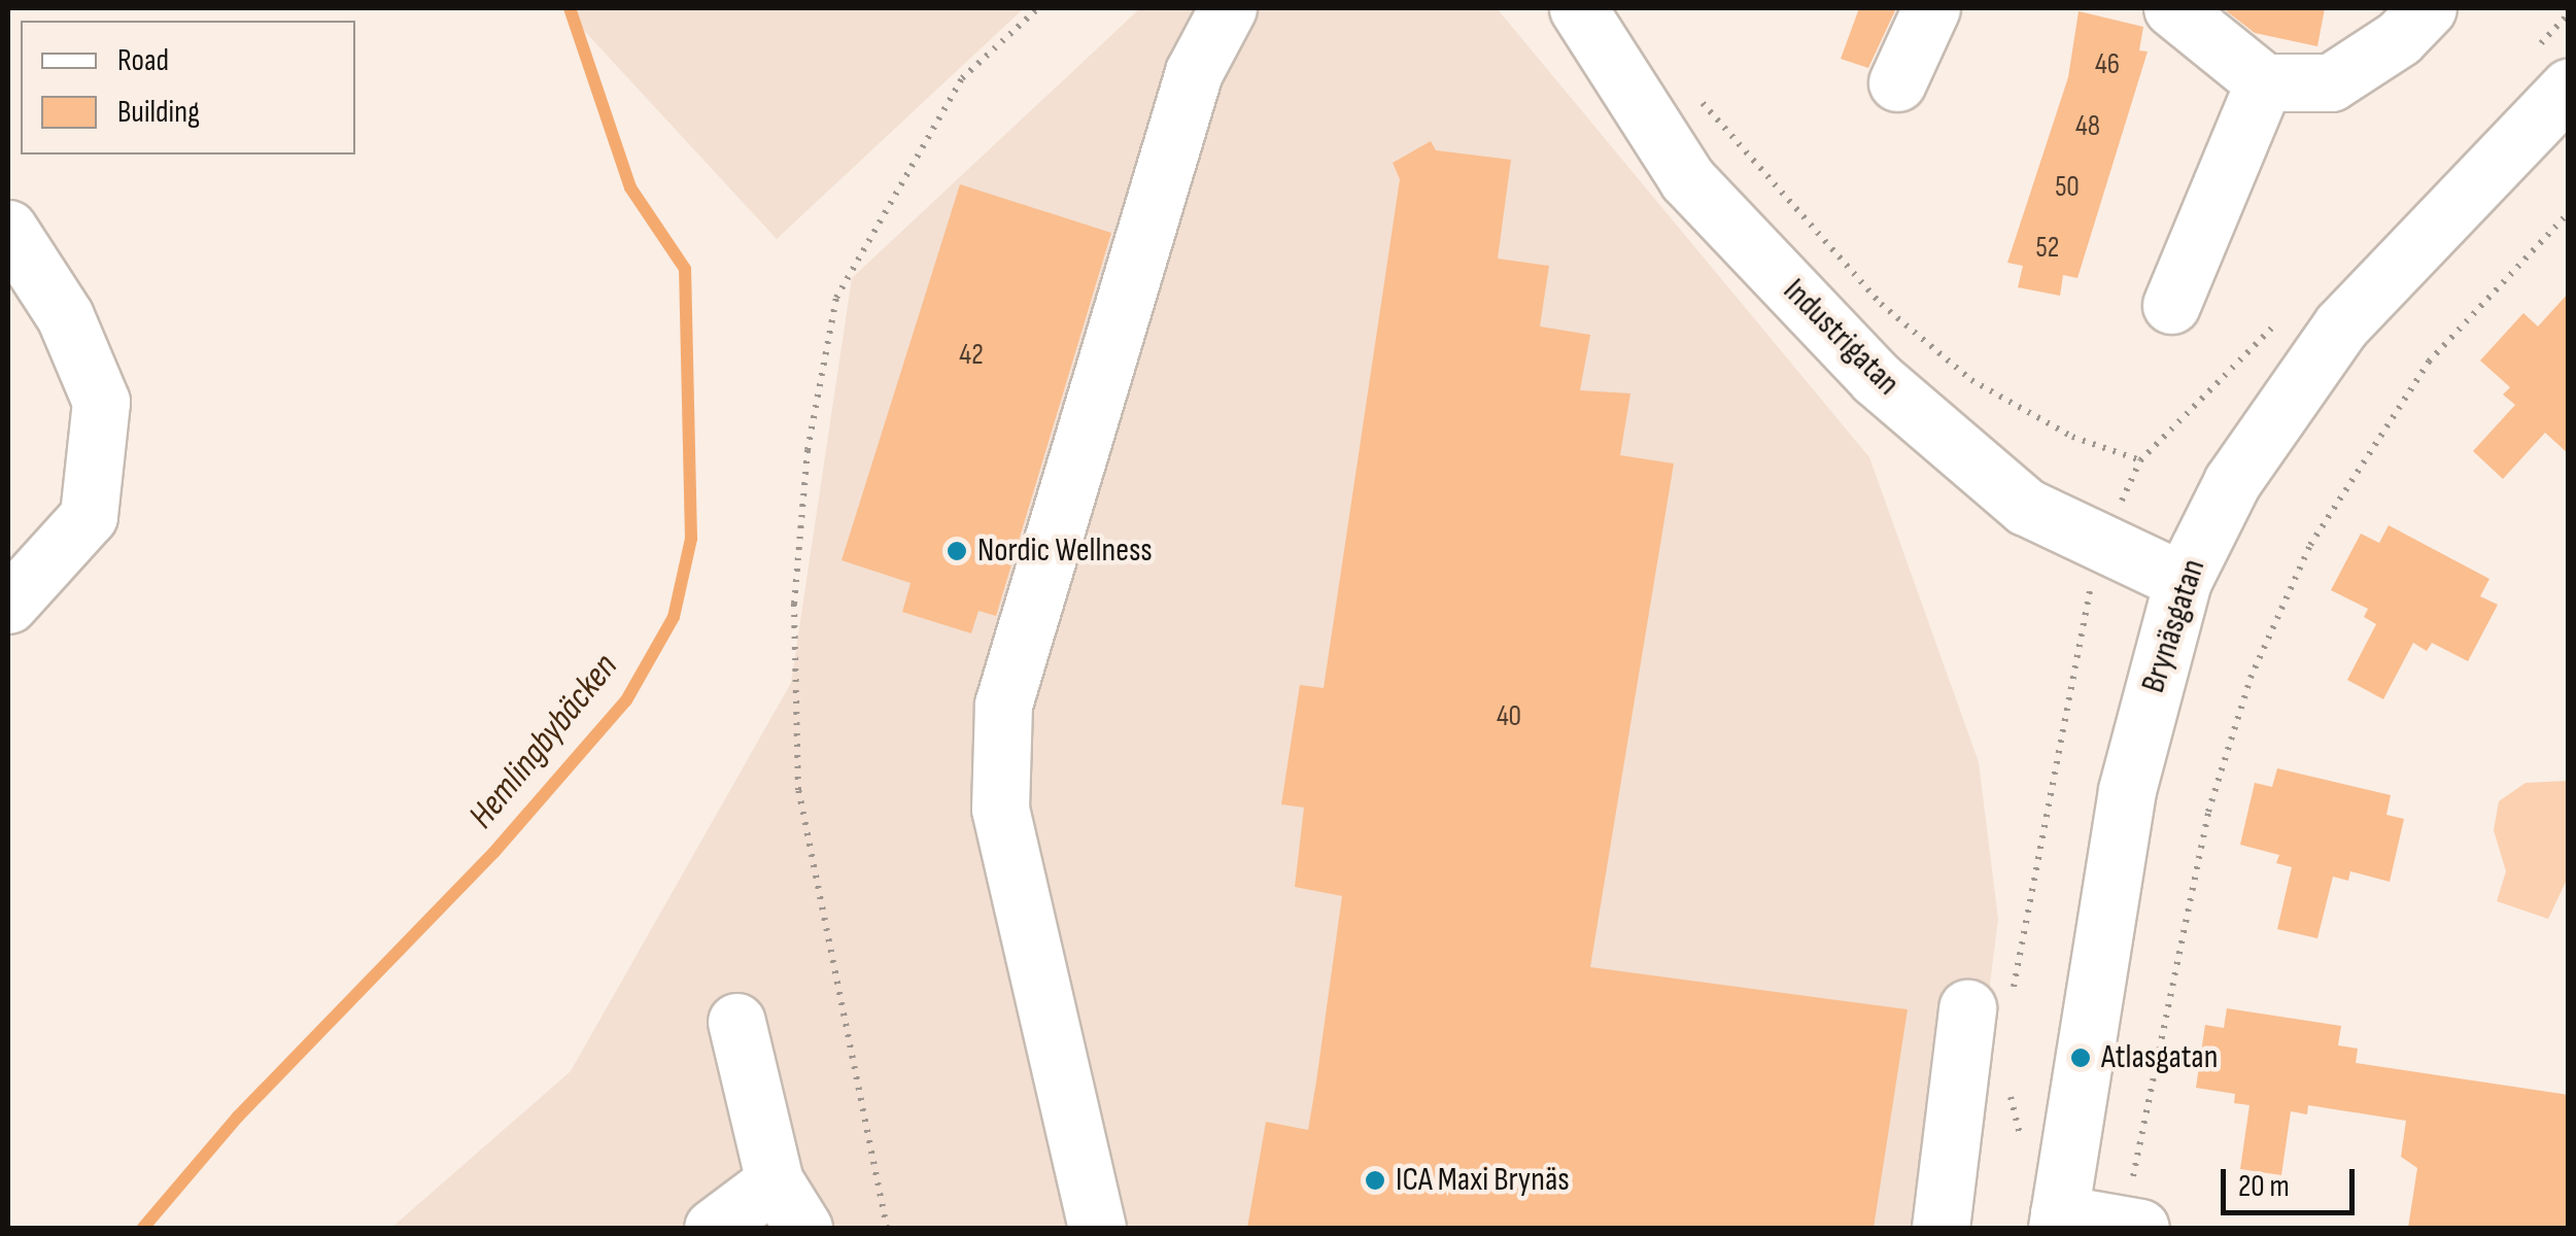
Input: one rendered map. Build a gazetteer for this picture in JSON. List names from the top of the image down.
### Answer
{
  "streets": {
    "street": ["Industrigatan", "Brynäsgatan"]
  },
  "crossings": [
    ["Industrigatan", "Brynäsgatan"]
  ],
  "water": ["Hemlingbybäcken"],
  "places": ["Nordic Wellness", "Atlasgatan", "ICA Maxi Brynäs"],
  "house_numbers": [
    "46",
    "48",
    "50",
    "52",
    "42",
    "40"
  ],
  "legend": ["Road", "Building"],
  "scale_bar": "20 m"
}
